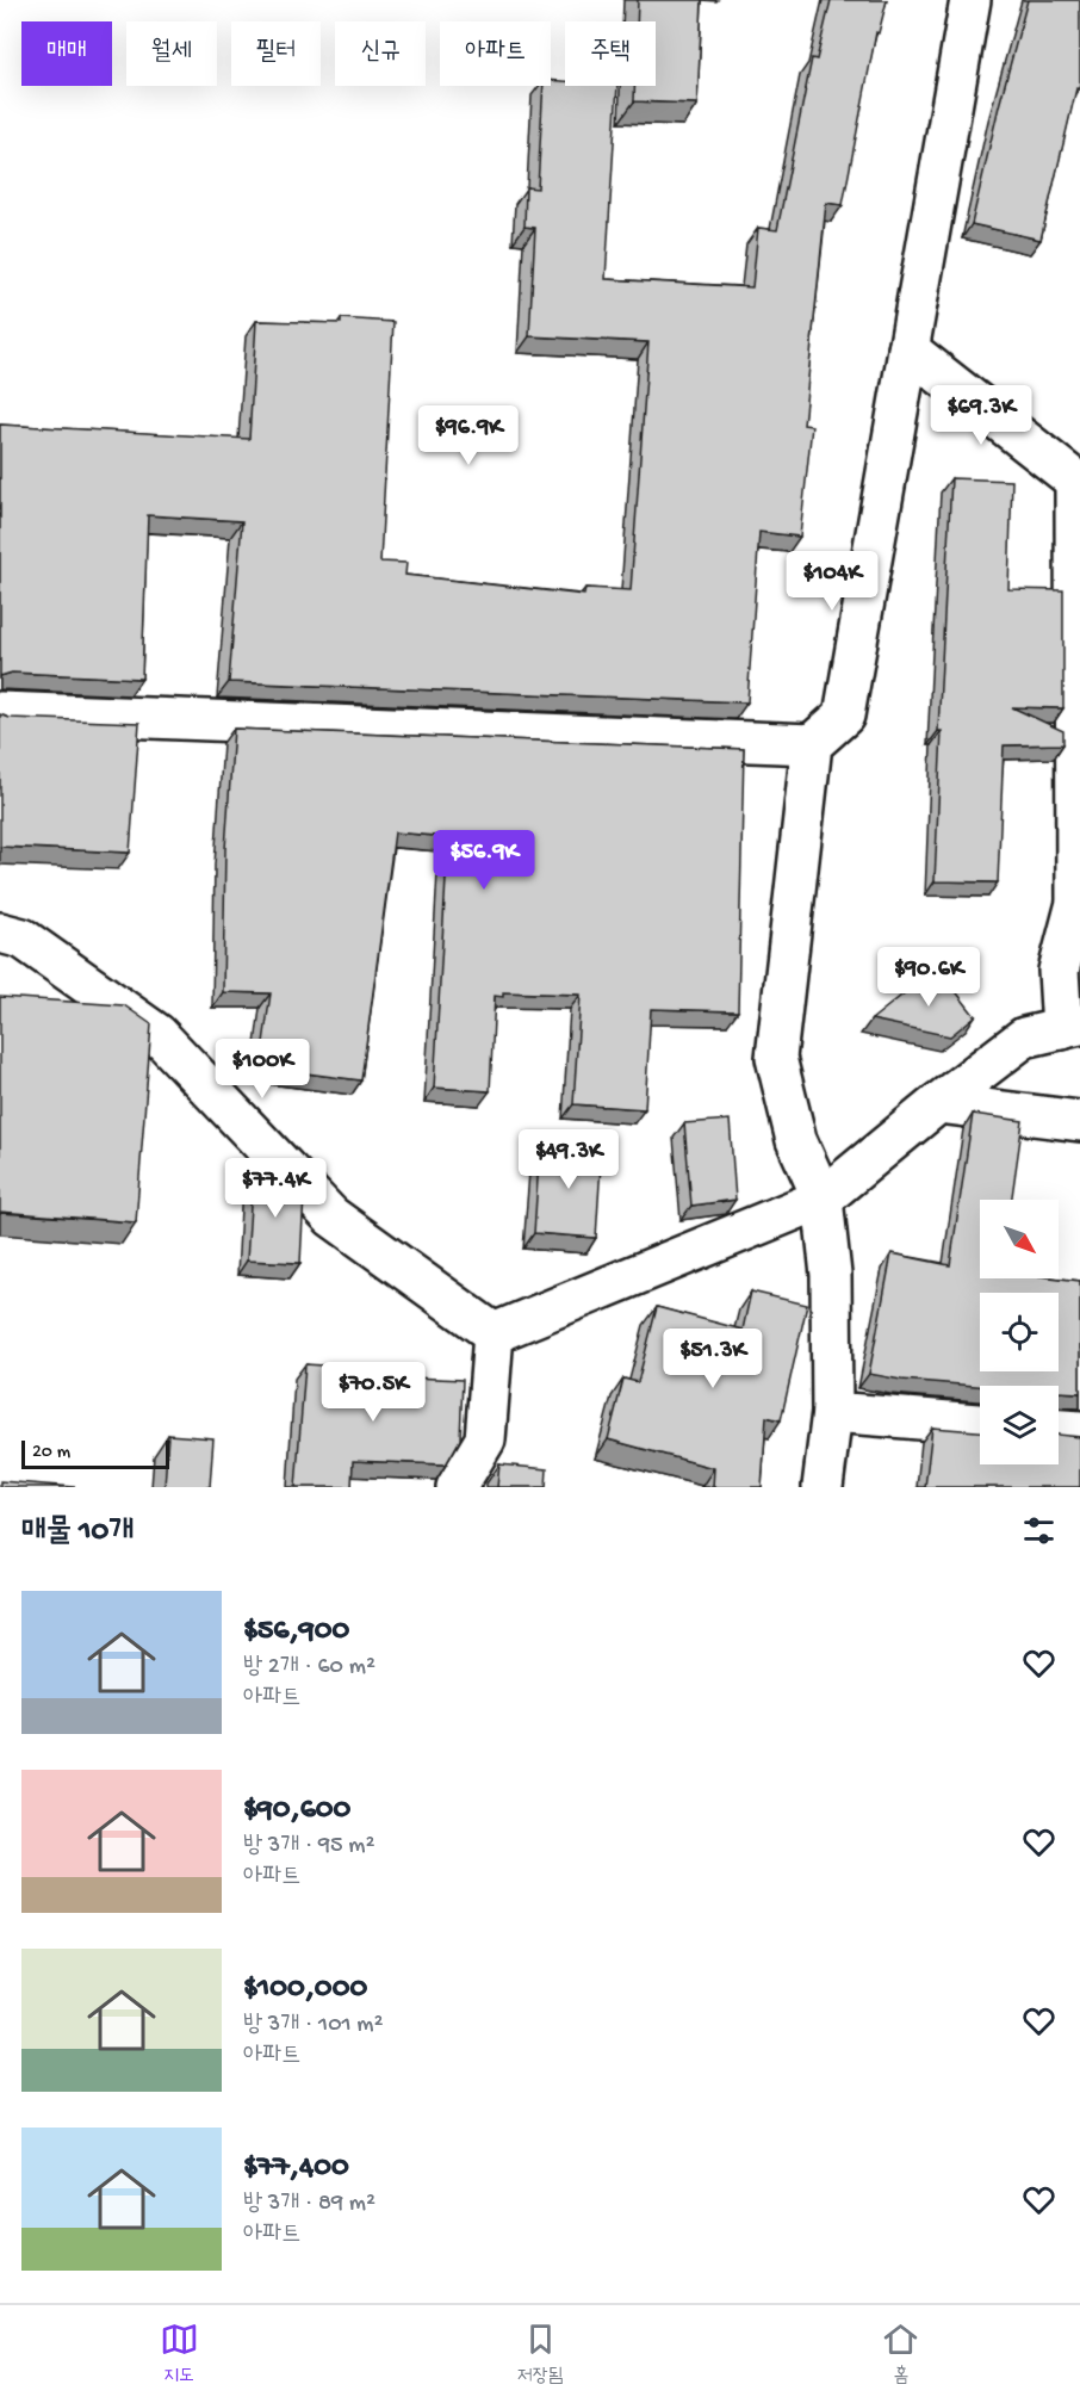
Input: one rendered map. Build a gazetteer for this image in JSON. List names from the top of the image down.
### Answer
{
  "scale_bar": "20 m",
  "north": "bottom right",
  "page": {
    "chip": [
      "매매",
      "월세",
      "필터",
      "신규",
      "아파트",
      "주택"
    ],
    "price": [
      "$69.3K",
      "$96.9K",
      "$104K",
      "$56.9K",
      "$90.6K",
      "$100K",
      "$49.3K",
      "$77.4K",
      "$51.3K",
      "$70.5K"
    ],
    "scale": "20 m",
    "heading": "매물 10개",
    "list": [
      {
        "name": "$56,900",
        "note": "방 2개 · 60 m² · 아파트"
      },
      {
        "name": "$90,600",
        "note": "방 3개 · 95 m² · 아파트"
      },
      {
        "name": "$100,000",
        "note": "방 3개 · 101 m² · 아파트"
      },
      {
        "name": "$77,400",
        "note": "방 3개 · 89 m² · 아파트"
      }
    ],
    "tabs": ["지도", "저장됨", "홈"]
  }
}
